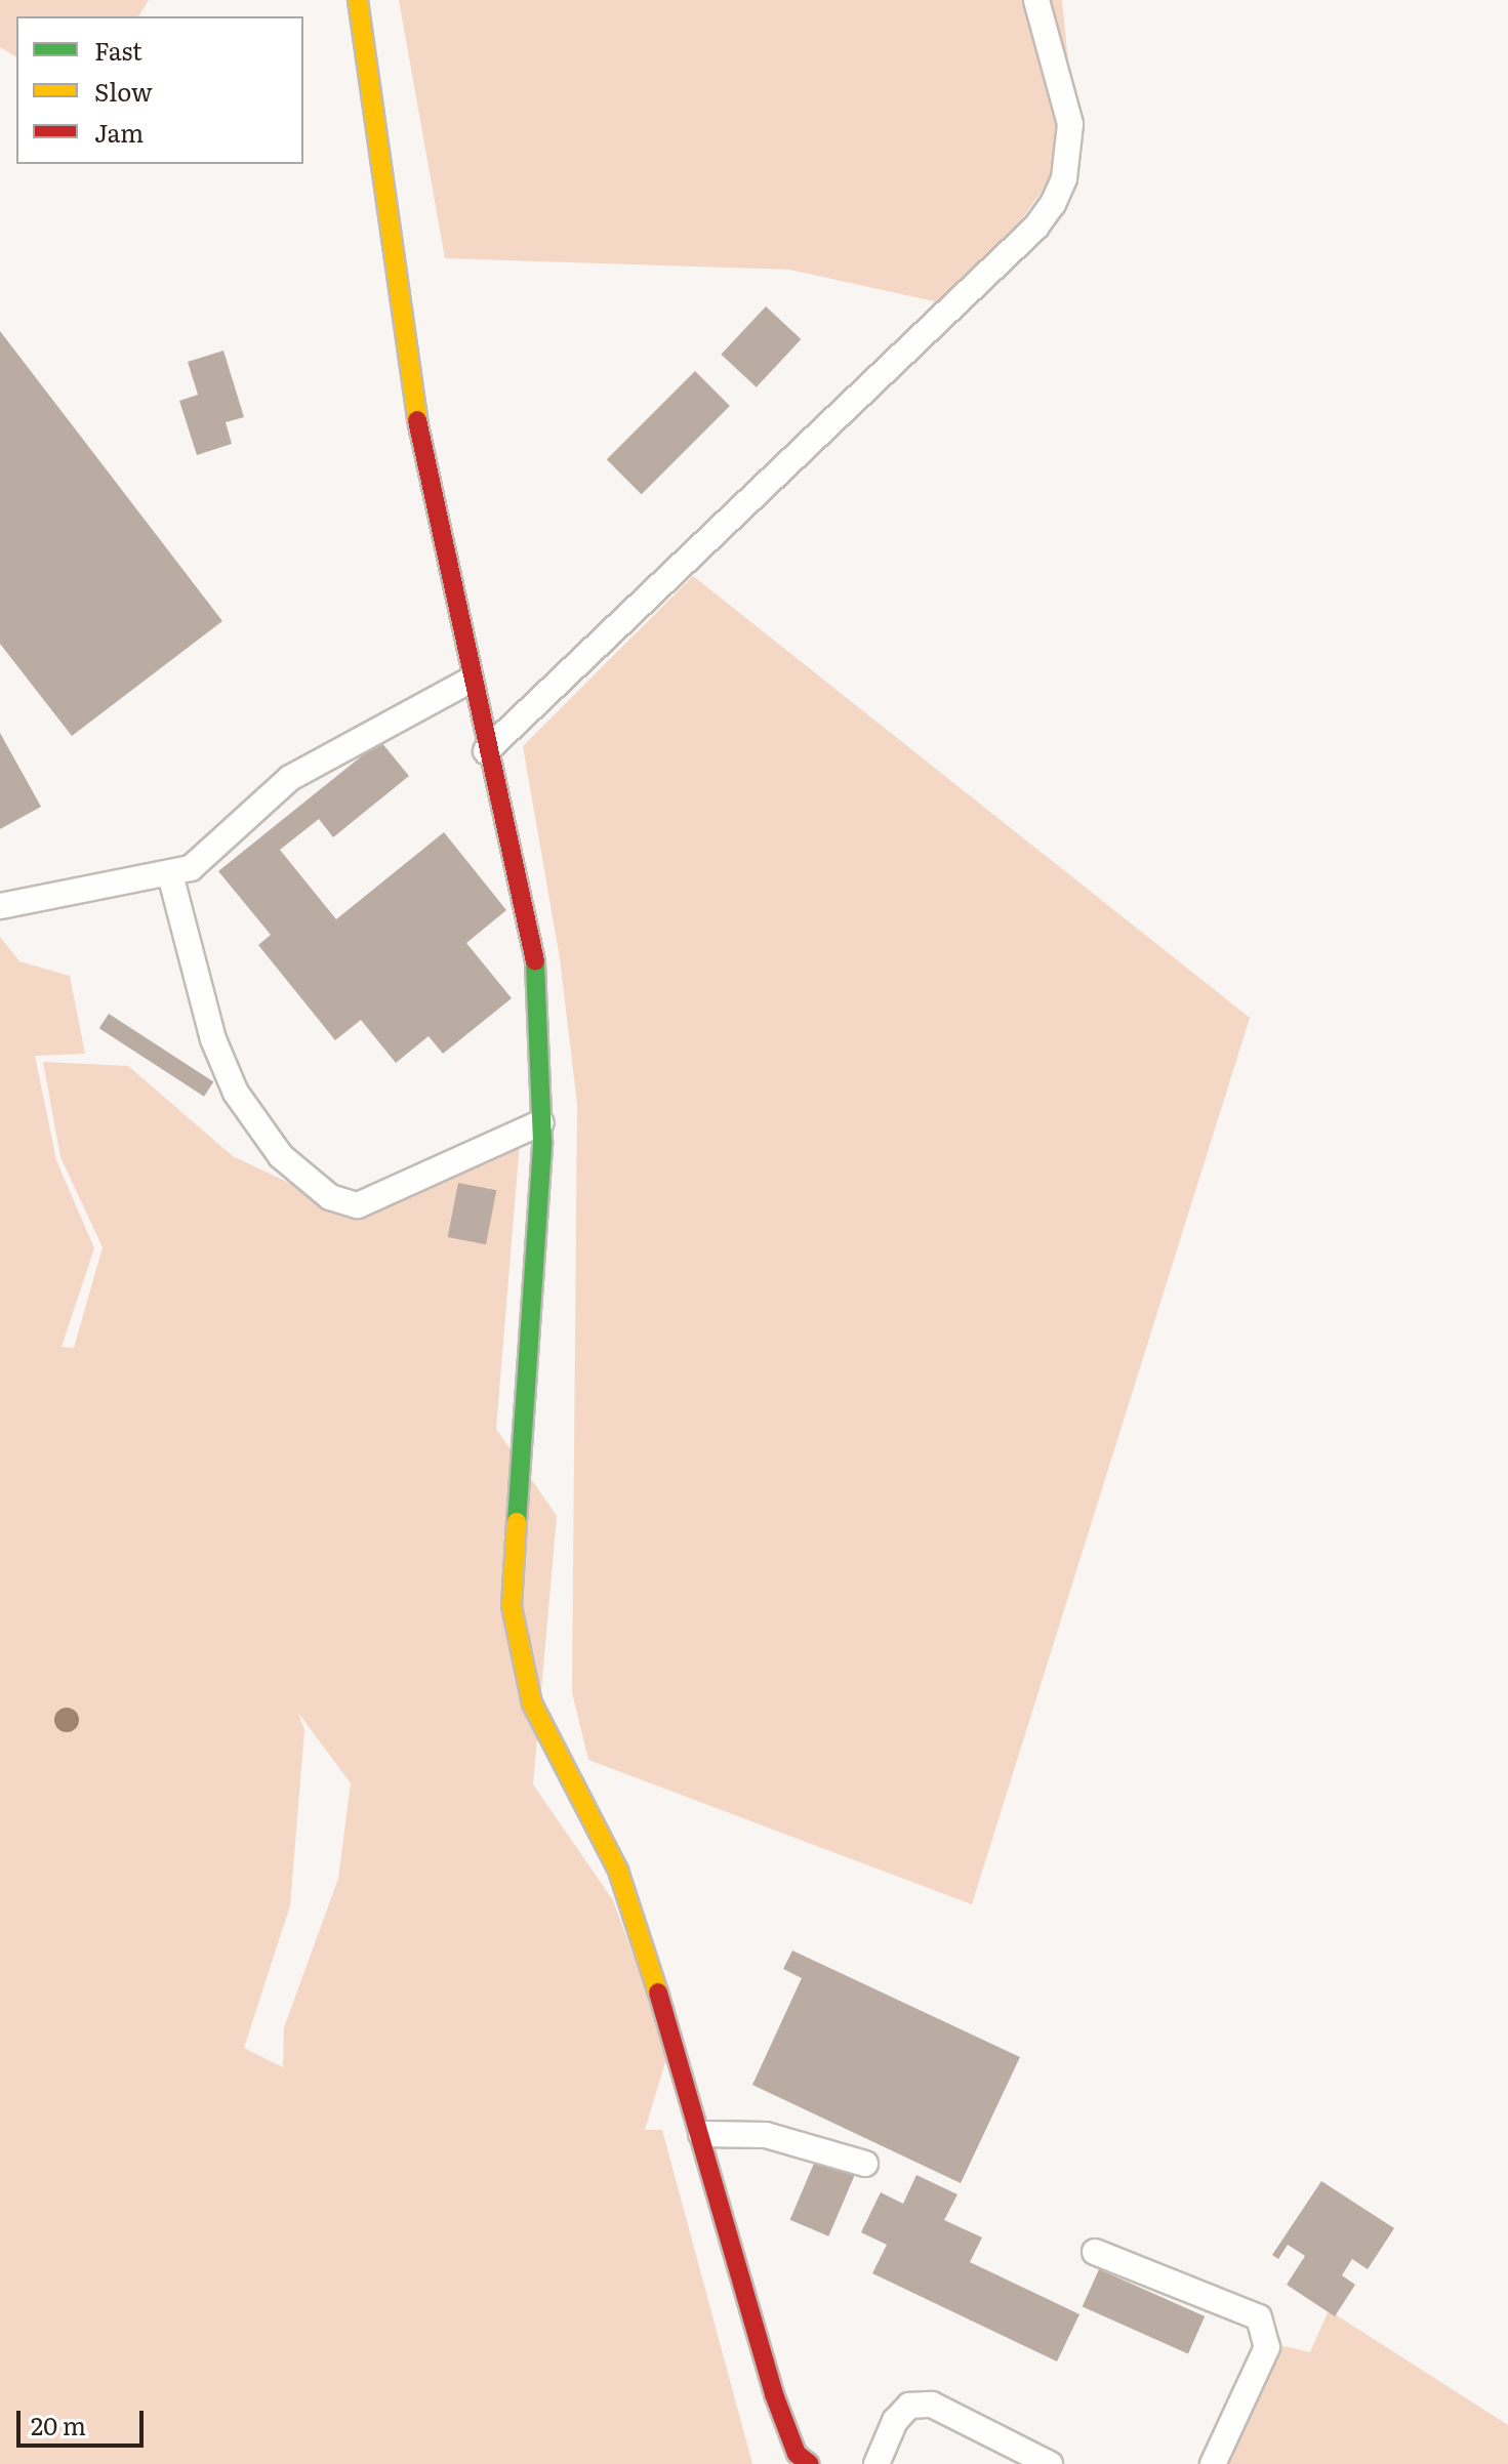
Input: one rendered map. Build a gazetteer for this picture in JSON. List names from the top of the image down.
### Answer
{
  "legend": ["Fast", "Slow", "Jam"],
  "scale_bar": "20 m"
}
